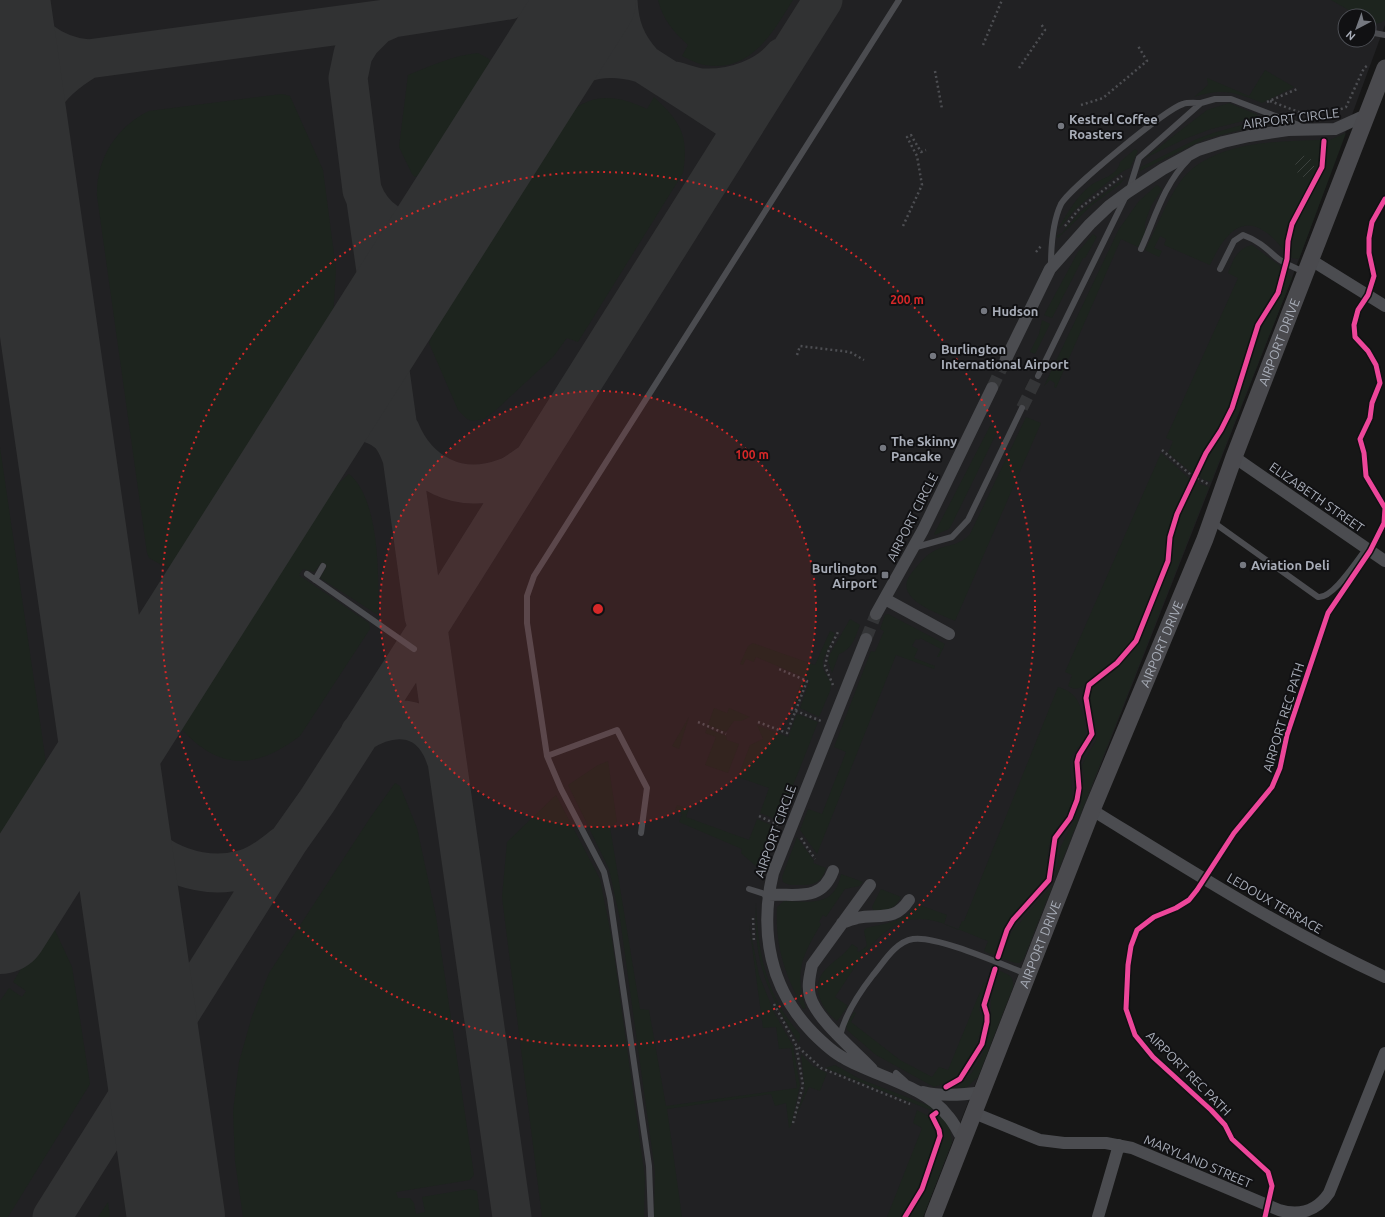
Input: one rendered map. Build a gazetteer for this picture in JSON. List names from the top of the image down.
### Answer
{
  "streets": {
    "main road": ["AIRPORT DRIVE"],
    "street": [
      "AIRPORT CIRCLE",
      "ELIZABETH STREET",
      "LEDOUX TERRACE",
      "MARYLAND STREET"
    ],
    "cycle path": ["AIRPORT REC PATH"]
  },
  "crossings": [
    ["AIRPORT CIRCLE", "AIRPORT DRIVE"],
    ["AIRPORT DRIVE", "ELIZABETH STREET"],
    ["AIRPORT DRIVE", "LEDOUX TERRACE"],
    ["AIRPORT DRIVE", "MARYLAND STREET"]
  ],
  "places": {
    "other": [
      "Kestrel Coffee Roasters",
      "Hudson",
      "Burlington International Airport",
      "The Skinny Pancake",
      "Aviation Deli"
    ],
    "transit": ["Burlington Airport"]
  },
  "north": "bottom left",
  "rings": ["200 m", "100 m"]
}
